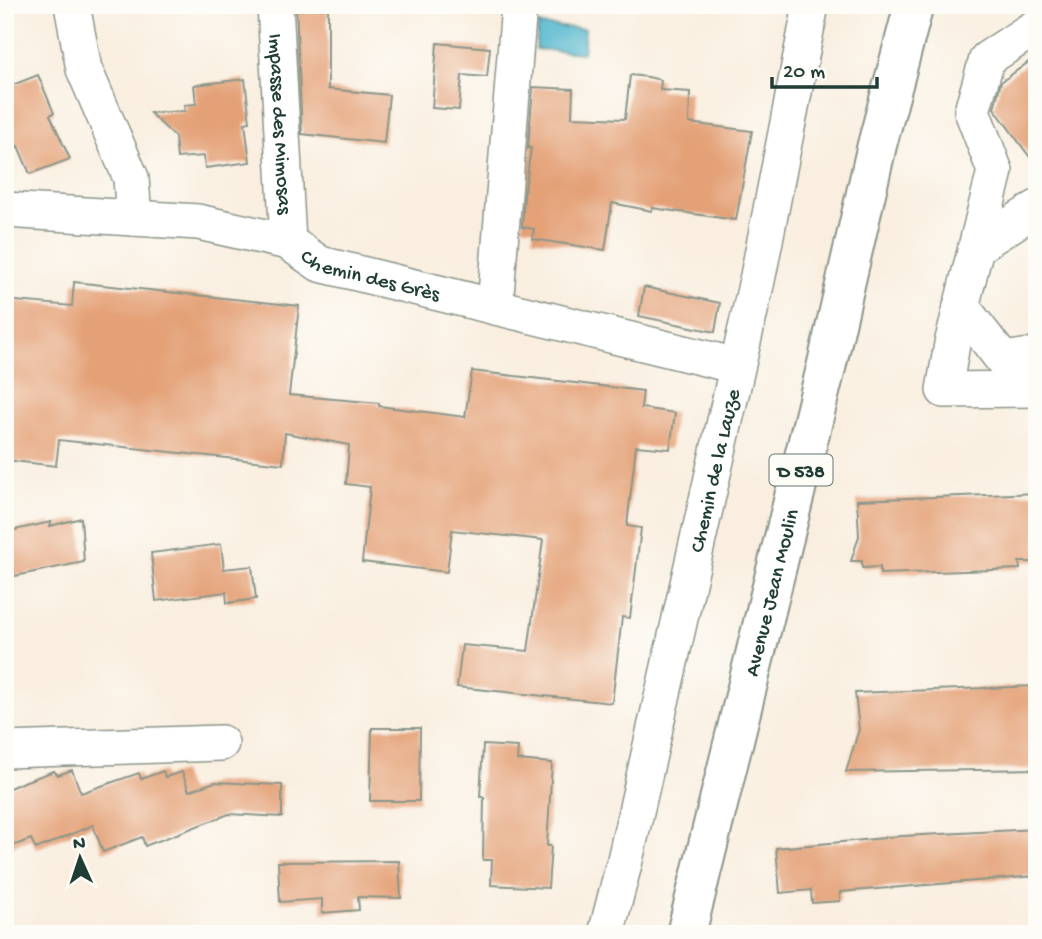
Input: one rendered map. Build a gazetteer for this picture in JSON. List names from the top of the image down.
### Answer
{
  "streets": {
    "main road": ["D 538", "Avenue Jean Moulin"],
    "street": ["Impasse des Mimosas", "Chemin des Grès", "Chemin de la Lauze"]
  },
  "crossings": [
    ["Impasse des Mimosas", "Chemin des Grès"],
    ["Chemin des Grès", "Chemin de la Lauze"]
  ],
  "scale_bar": "20 m",
  "north": "top"
}
